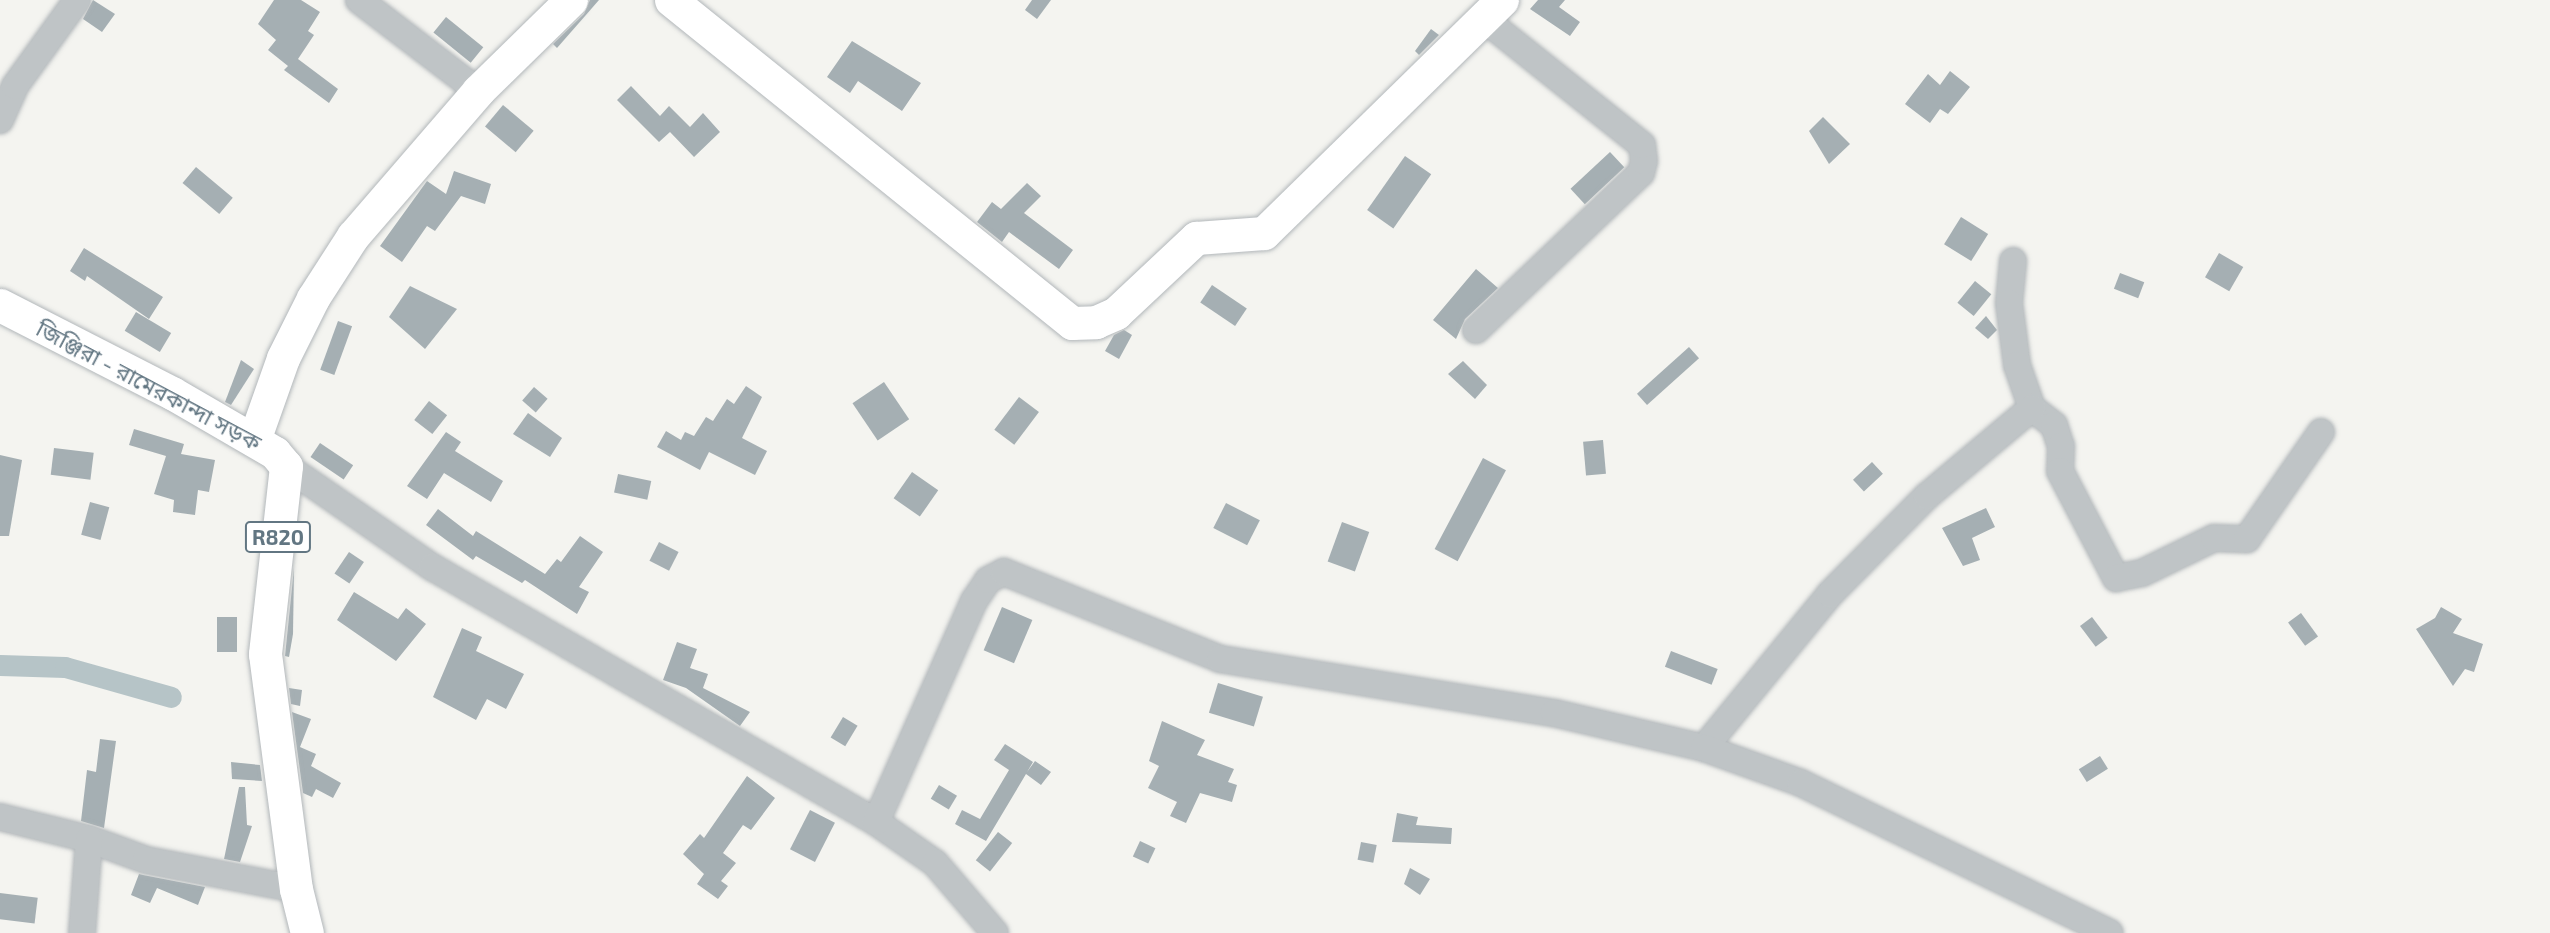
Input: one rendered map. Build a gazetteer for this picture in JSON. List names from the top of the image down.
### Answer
{
  "streets": {
    "main road": ["জিঞ্জিরা - রামেরকান্দা সড়ক", "R820"]
  }
}
